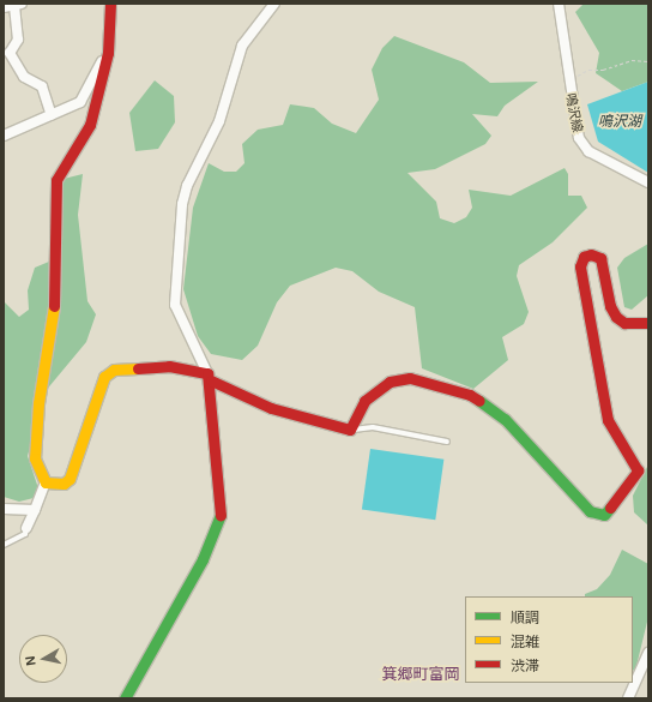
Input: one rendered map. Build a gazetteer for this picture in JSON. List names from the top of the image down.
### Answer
{
  "streets": {
    "street": ["鳴沢線"]
  },
  "districts": ["箕郷町富岡"],
  "water": ["鳴沢湖"],
  "legend": ["順調", "混雑", "渋滞"],
  "north": "left"
}
